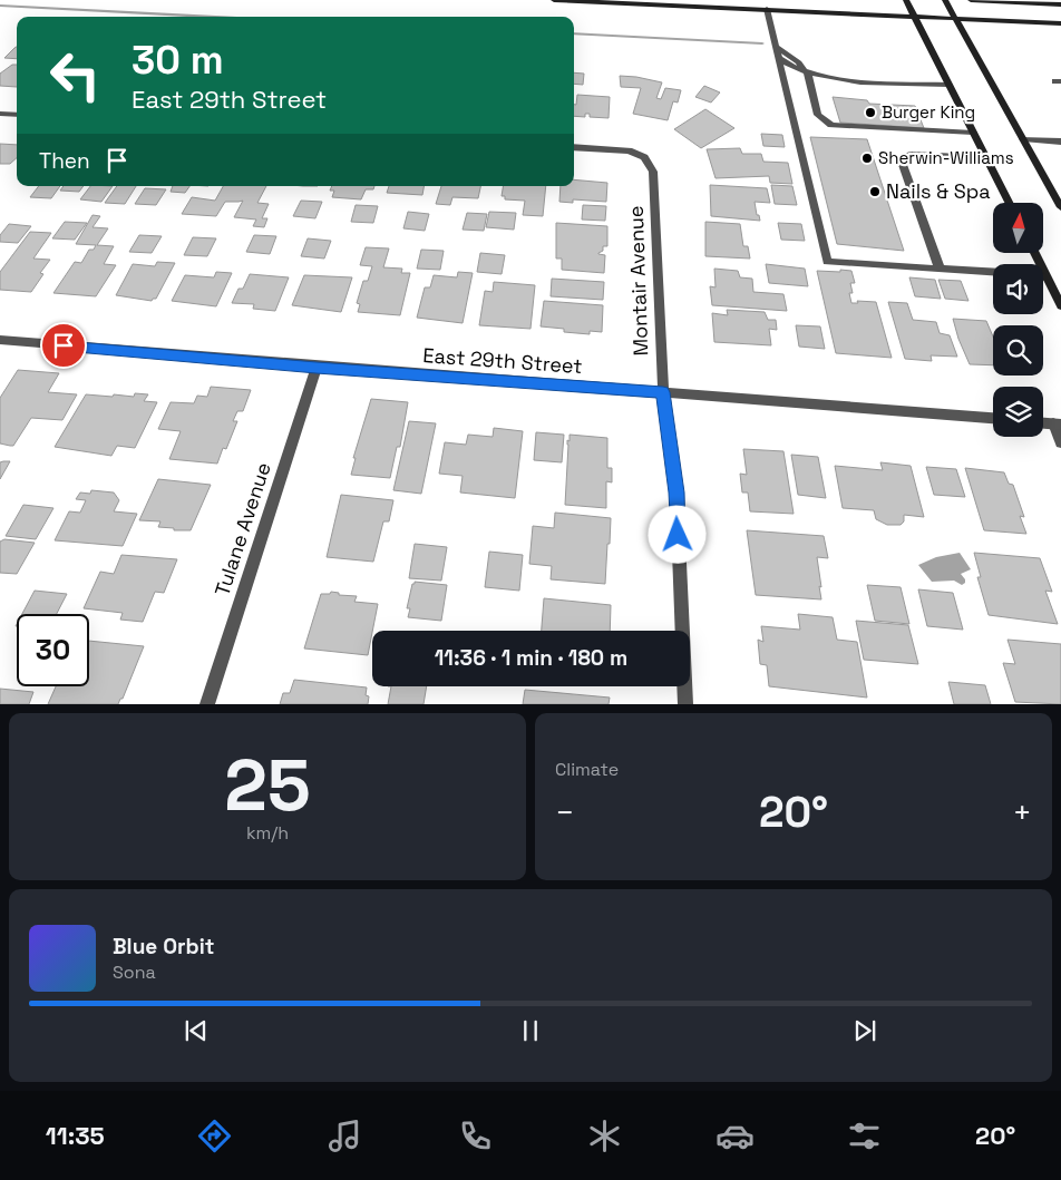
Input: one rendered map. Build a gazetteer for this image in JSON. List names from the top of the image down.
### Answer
{
  "streets": {
    "street": ["Montair Avenue", "East 29th Street", "Tulane Avenue"]
  },
  "crossings": [
    ["Montair Avenue", "East 29th Street"],
    ["East 29th Street", "Tulane Avenue"]
  ],
  "places": ["Burger King", "Sherwin-Williams", "Nails & Spa"],
  "north": "top",
  "page": {
    "turn": ["30 m", "East 29th Street"],
    "then": "Then",
    "limit": "30",
    "trip": "11:36 · 1 min · 180 m",
    "tile": [
      ["25", "km/h"],
      "Climate"
    ],
    "heat": ["−", "20°", "+"],
    "song": ["Blue Orbit", "Sona"],
    "tabs": ["11:35", "20°"]
  }
}
